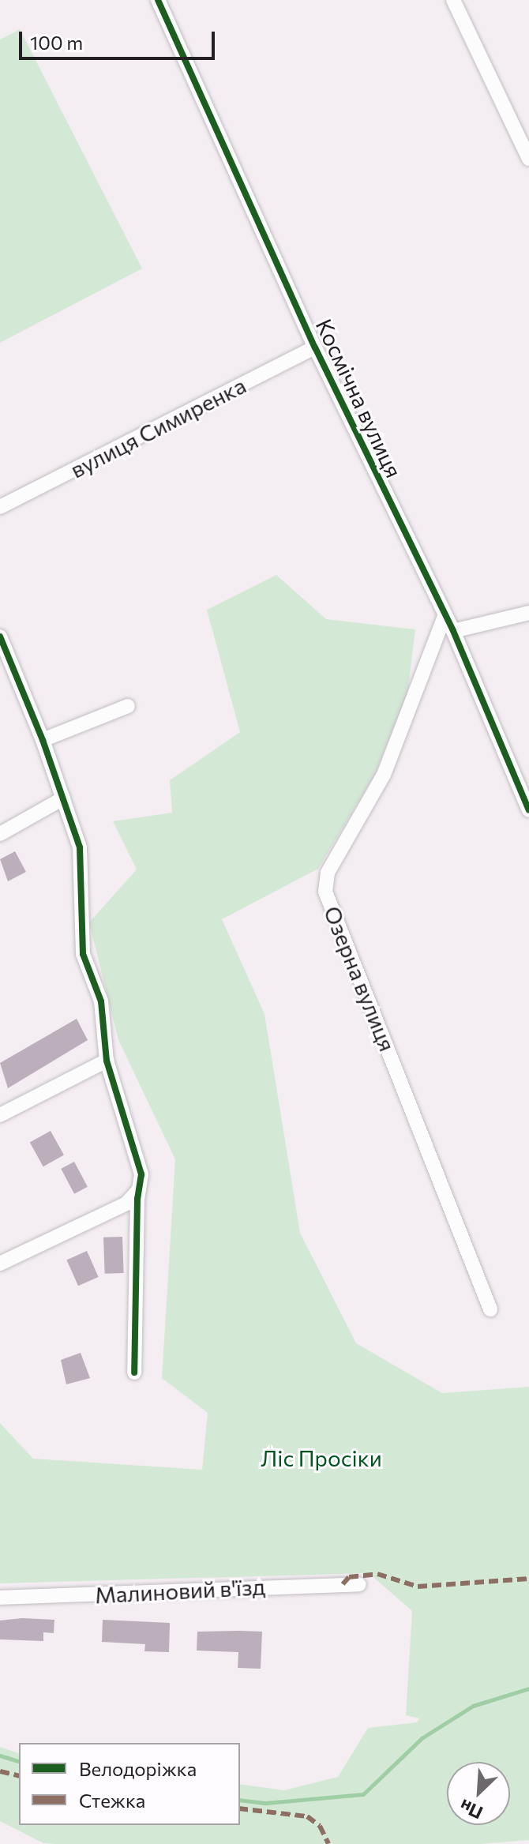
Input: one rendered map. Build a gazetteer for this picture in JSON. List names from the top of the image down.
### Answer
{
  "streets": {
    "street": [
      "Космічна вулиця",
      "вулиця Симиренка",
      "Озерна вулиця",
      "Малиновий в'їзд"
    ]
  },
  "crossings": [
    ["Космічна вулиця", "вулиця Симиренка"],
    ["Космічна вулиця", "Озерна вулиця"]
  ],
  "parks": ["Ліс Просіки"],
  "legend": ["Велодоріжка", "Стежка"],
  "scale_bar": "100 m",
  "north": "bottom left"
}
